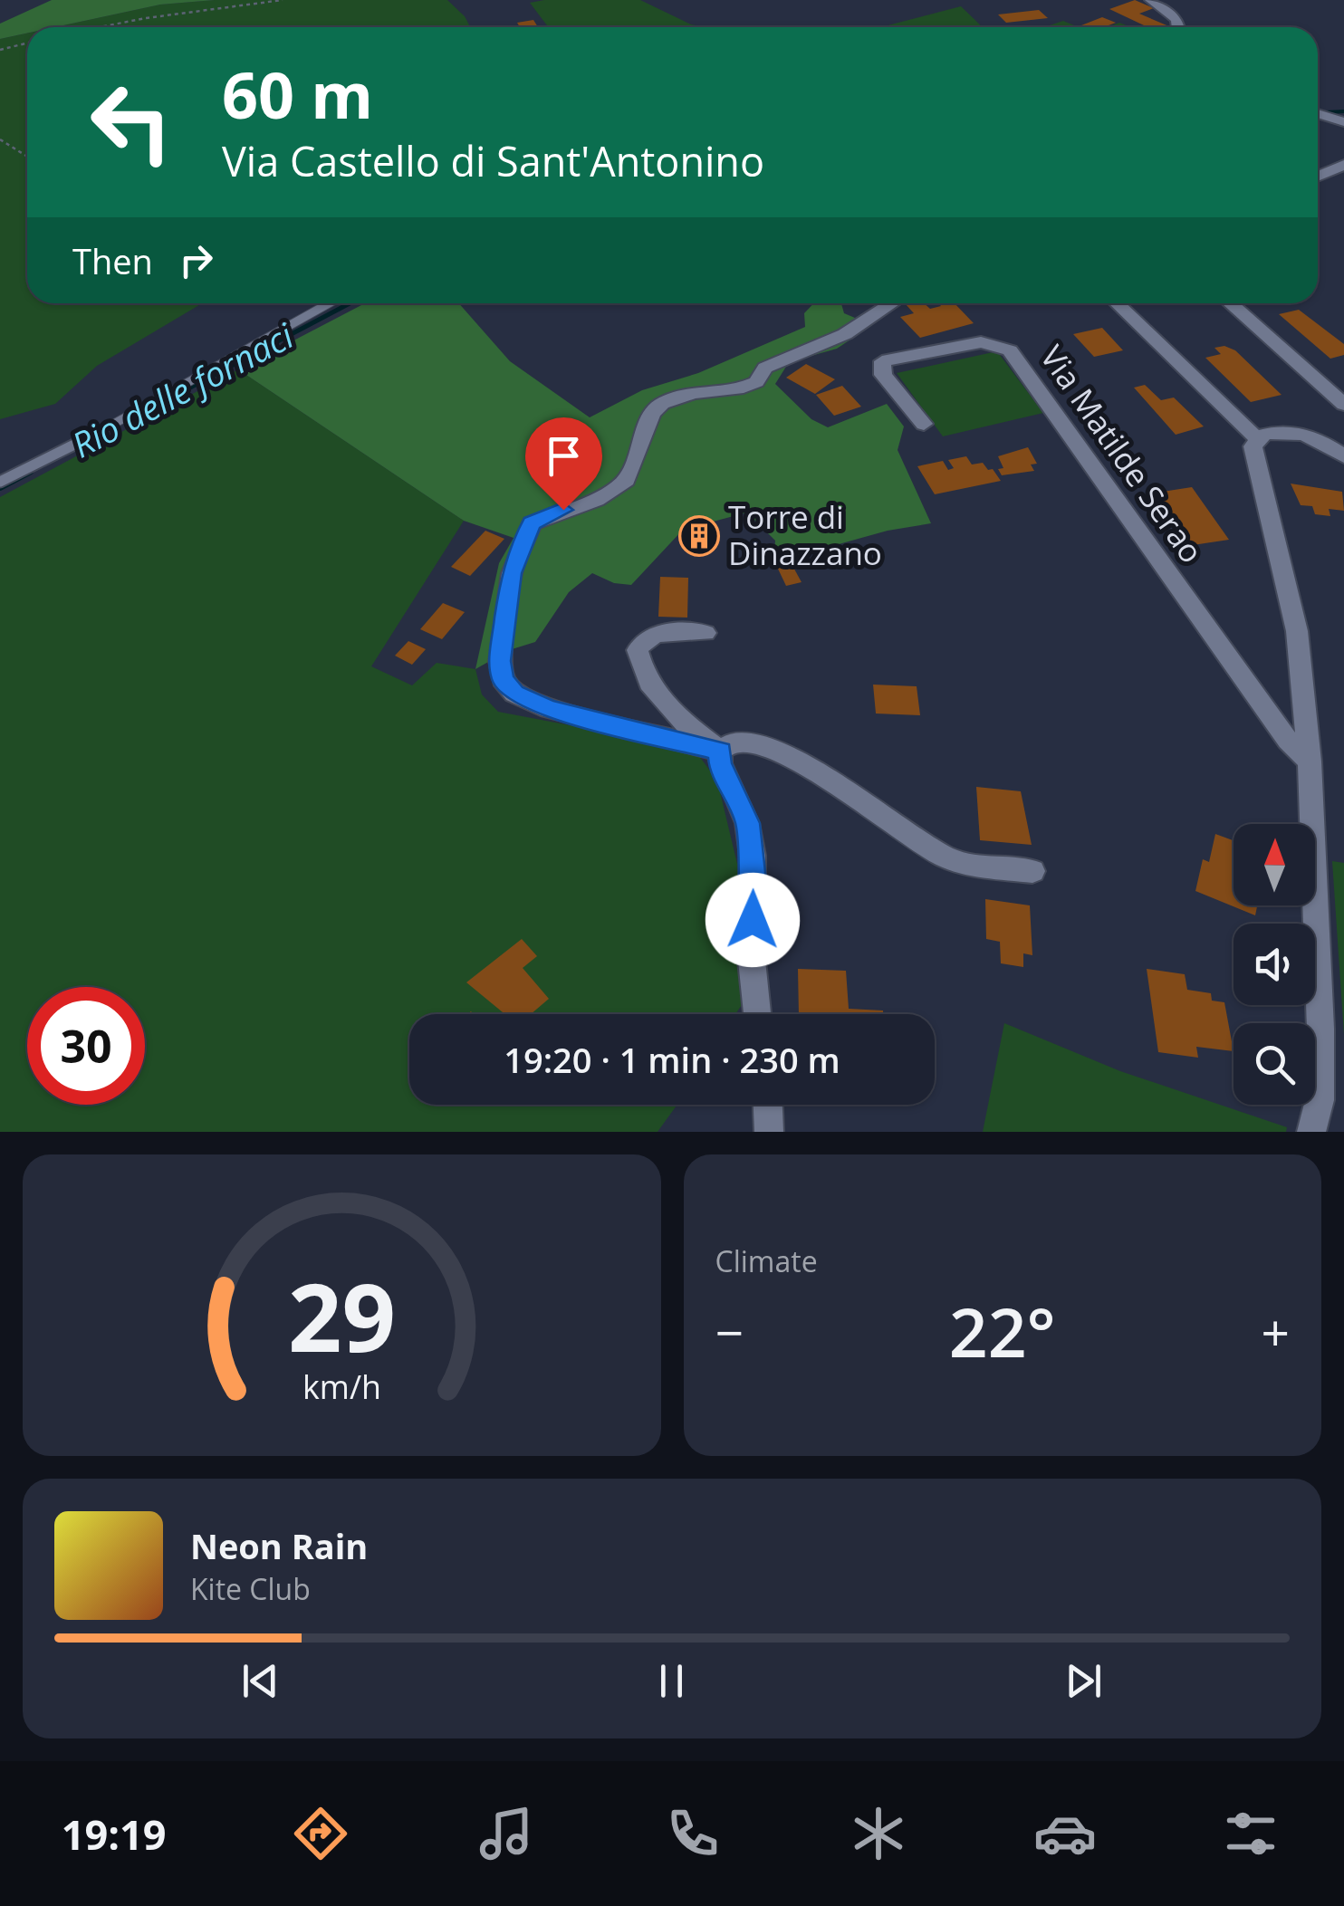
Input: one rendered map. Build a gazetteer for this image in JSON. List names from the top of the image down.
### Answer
{
  "streets": {
    "street": ["Via Matilde Serao"]
  },
  "water": ["Rio delle fornaci"],
  "places": {
    "building": ["Torre di Dinazzano"]
  },
  "north": "top",
  "page": {
    "turn": ["60 m", "Via Castello di Sant'Antonino"],
    "then": "Then",
    "limit": "30",
    "trip": "19:20 · 1 min · 230 m",
    "tile": "Climate",
    "heat": ["−", "22°", "+"],
    "song": ["Neon Rain", "Kite Club"],
    "tabs": "19:19",
    "gauge": ["29", "km/h"]
  }
}
